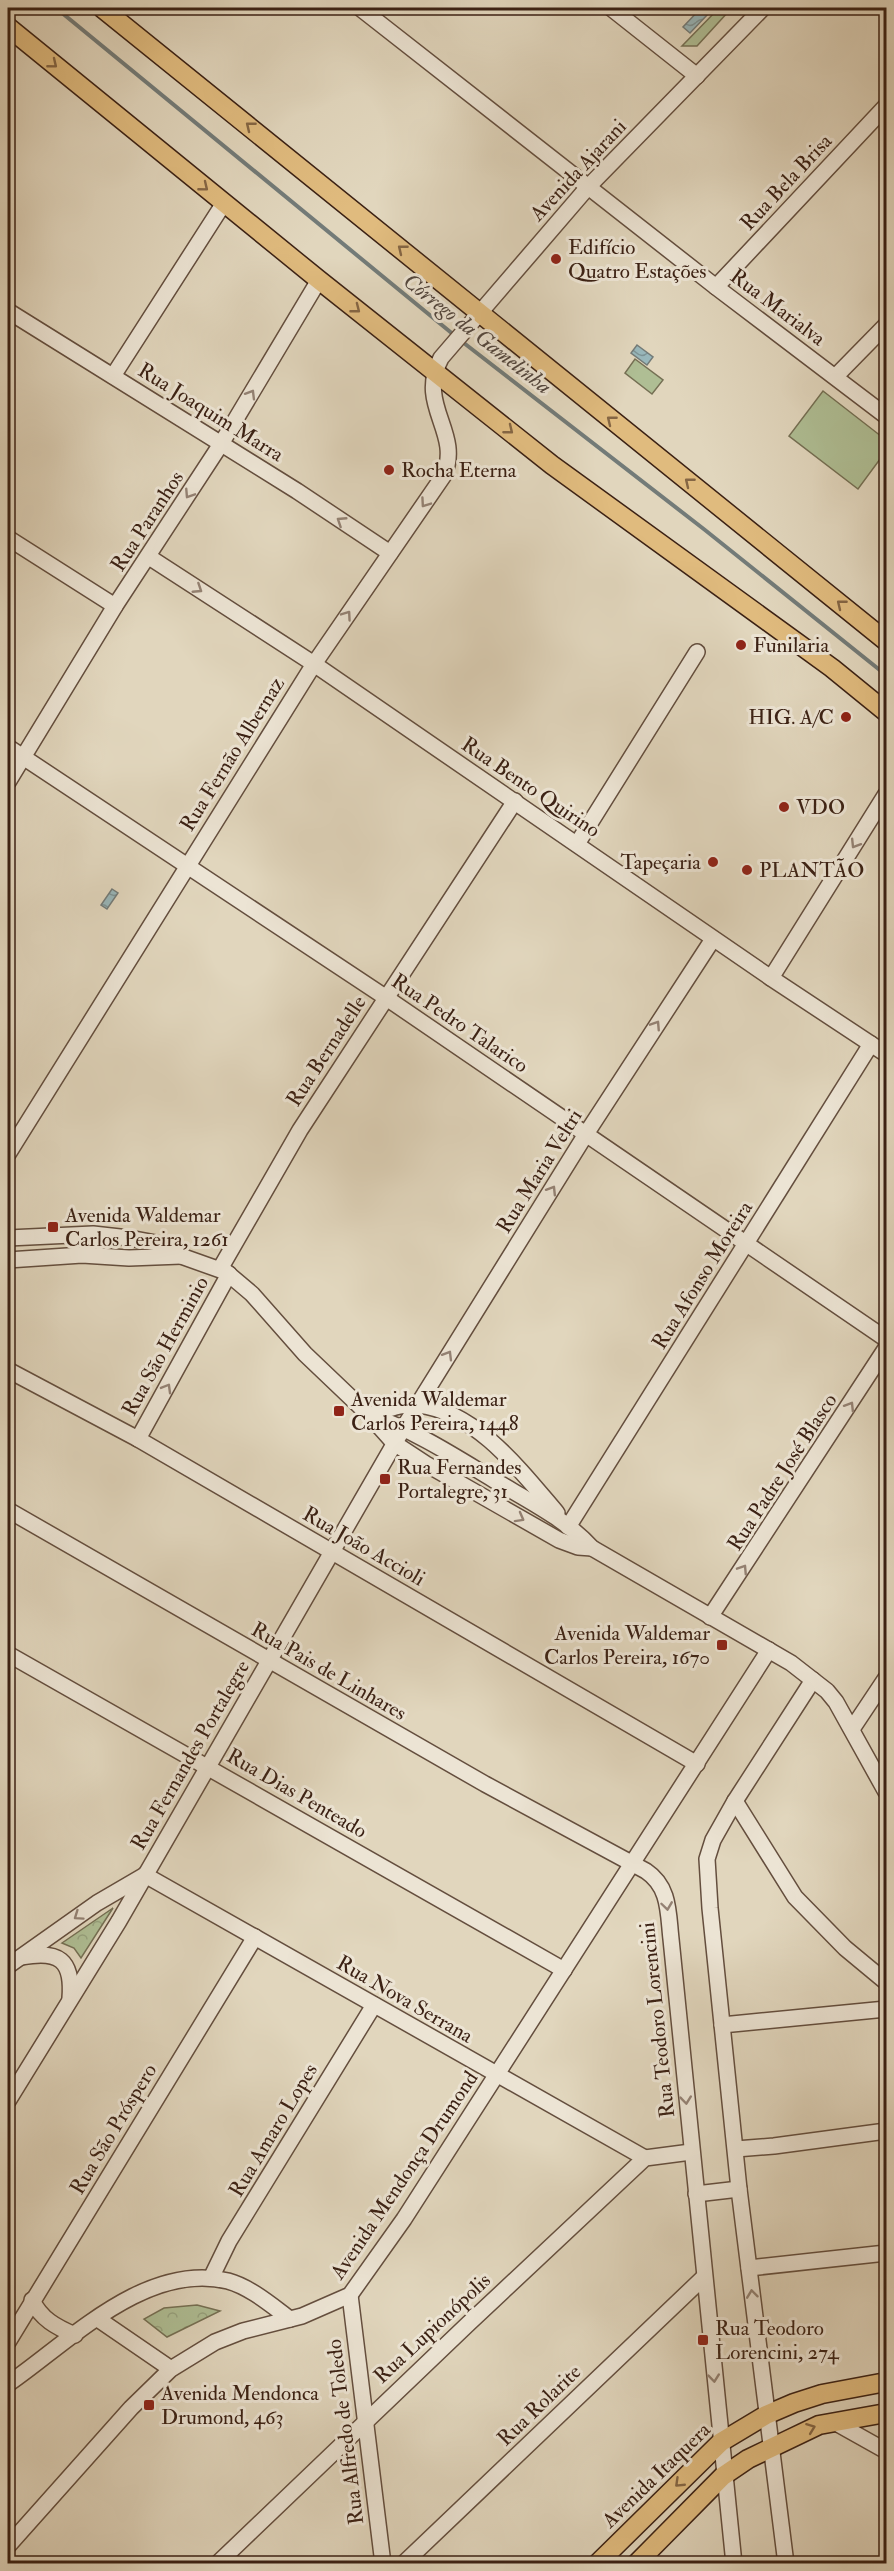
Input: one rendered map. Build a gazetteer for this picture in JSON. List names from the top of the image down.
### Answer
{
  "streets": {
    "main road": ["Avenida Itaquera"],
    "street": [
      "Avenida Ajarani",
      "Rua Bela Brisa",
      "Rua Marialva",
      "Rua Joaquim Marra",
      "Rua Paranhos",
      "Rua Fernão Albernaz",
      "Rua Bento Quirino",
      "Rua Pedro Talarico",
      "Rua Bernadelle",
      "Rua Maria Veltri",
      "Rua Afonso Moreira",
      "Rua São Herminio",
      "Rua Padre José Blasco",
      "Rua João Accioli",
      "Rua Pais de Linhares",
      "Rua Fernandes Portalegre",
      "Rua Dias Penteado",
      "Rua Nova Serrana",
      "Rua Teodoro Lorencini",
      "Rua São Próspero",
      "Rua Amaro Lopes",
      "Avenida Mendonça Drumond",
      "Rua Lupionópolis",
      "Rua Rolarite",
      "Rua Alfredo de Toledo"
    ]
  },
  "crossings": [
    ["Avenida Ajarani", "Rua Marialva"],
    ["Avenida Ajarani", "Rua Fernão Albernaz"],
    ["Rua Bela Brisa", "Rua Marialva"],
    ["Rua Joaquim Marra", "Rua Paranhos"],
    ["Rua Joaquim Marra", "Rua Fernão Albernaz"],
    ["Rua Paranhos", "Rua Bento Quirino"],
    ["Rua Paranhos", "Rua Pedro Talarico"],
    ["Rua Fernão Albernaz", "Rua Bento Quirino"],
    ["Rua Fernão Albernaz", "Rua Pedro Talarico"],
    ["Rua Bento Quirino", "Rua Bernadelle"],
    ["Rua Bento Quirino", "Rua Maria Veltri"],
    ["Rua Bento Quirino", "Rua Afonso Moreira"],
    ["Rua Pedro Talarico", "Rua Bernadelle"],
    ["Rua Pedro Talarico", "Rua Maria Veltri"],
    ["Rua Pedro Talarico", "Rua Afonso Moreira"],
    ["Rua Bernadelle", "Rua São Herminio"],
    ["Rua Maria Veltri", "Rua Fernandes Portalegre"],
    ["Rua São Herminio", "Rua João Accioli"],
    ["Rua João Accioli", "Rua Fernandes Portalegre"],
    ["Rua Pais de Linhares", "Rua Fernandes Portalegre"],
    ["Rua Pais de Linhares", "Rua Teodoro Lorencini"],
    ["Rua Pais de Linhares", "Avenida Mendonça Drumond"],
    ["Rua Fernandes Portalegre", "Rua Dias Penteado"],
    ["Rua Fernandes Portalegre", "Rua Nova Serrana"],
    ["Rua Dias Penteado", "Avenida Mendonça Drumond"],
    ["Rua Nova Serrana", "Rua São Próspero"],
    ["Rua Nova Serrana", "Rua Amaro Lopes"],
    ["Rua Nova Serrana", "Avenida Mendonça Drumond"],
    ["Rua Nova Serrana", "Rua Lupionópolis"],
    ["Rua Teodoro Lorencini", "Avenida Mendonça Drumond"],
    ["Rua Teodoro Lorencini", "Rua Rolarite"],
    ["Rua Teodoro Lorencini", "Avenida Itaquera"],
    ["Avenida Mendonça Drumond", "Rua Alfredo de Toledo"],
    ["Rua Lupionópolis", "Rua Alfredo de Toledo"]
  ],
  "one_way": [
    "Rua Joaquim Marra",
    "Rua Maria Veltri",
    "Rua São Herminio",
    "Rua Padre José Blasco"
  ],
  "water": ["Córrego da Gamelinha"],
  "places": {
    "other": [
      "Edifício Quatro Estações",
      "Rocha Eterna",
      "Funilaria",
      "HIG. A/C",
      "VDO",
      "Tapeçaria",
      "PLANTÃO"
    ],
    "transit": [
      "Avenida Waldemar Carlos Pereira, 1261",
      "Avenida Waldemar Carlos Pereira, 1448",
      "Rua Fernandes Portalegre, 31",
      "Avenida Waldemar Carlos Pereira, 1670",
      "Rua Teodoro Lorencini, 274",
      "Avenida Mendonca Drumond, 463"
    ]
  }
}
